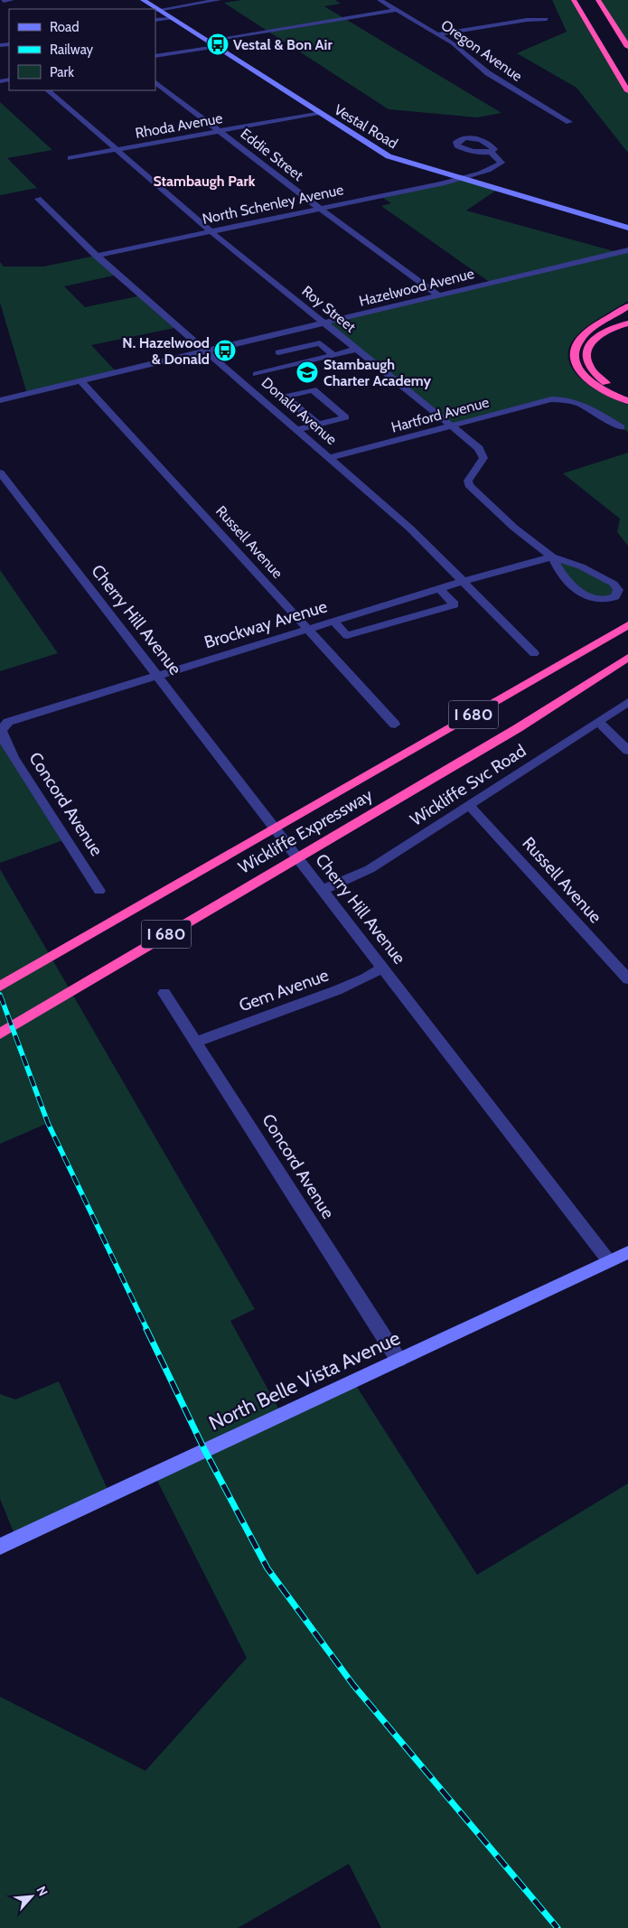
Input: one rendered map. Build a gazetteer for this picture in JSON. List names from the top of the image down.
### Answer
{
  "streets": {
    "highway": ["I 680", "Wickliffe Expressway"],
    "street": [
      "Oregon Avenue",
      "Rhoda Avenue",
      "Vestal Road",
      "Eddie Street",
      "North Schenley Avenue",
      "Hazelwood Avenue",
      "Roy Street",
      "Donald Avenue",
      "Hartford Avenue",
      "Russell Avenue",
      "Cherry Hill Avenue",
      "Brockway Avenue",
      "Wickliffe Svc Road",
      "Concord Avenue",
      "Gem Avenue",
      "North Belle Vista Avenue"
    ]
  },
  "crossings": [
    ["Rhoda Avenue", "Vestal Road"],
    ["Rhoda Avenue", "Eddie Street"],
    ["Rhoda Avenue", "Roy Street"],
    ["Vestal Road", "North Schenley Avenue"],
    ["Eddie Street", "North Schenley Avenue"],
    ["Eddie Street", "Hazelwood Avenue"],
    ["North Schenley Avenue", "Roy Street"],
    ["North Schenley Avenue", "Donald Avenue"],
    ["Hazelwood Avenue", "Roy Street"],
    ["Hazelwood Avenue", "Donald Avenue"],
    ["Hazelwood Avenue", "Russell Avenue"],
    ["Roy Street", "Hartford Avenue"],
    ["Roy Street", "Brockway Avenue"],
    ["Donald Avenue", "Hartford Avenue"],
    ["Donald Avenue", "Brockway Avenue"],
    ["Russell Avenue", "Brockway Avenue"],
    ["Russell Avenue", "Wickliffe Svc Road"],
    ["Cherry Hill Avenue", "Brockway Avenue"],
    ["Cherry Hill Avenue", "Wickliffe Svc Road"],
    ["Cherry Hill Avenue", "Gem Avenue"],
    ["Cherry Hill Avenue", "North Belle Vista Avenue"],
    ["Brockway Avenue", "Concord Avenue"],
    ["Concord Avenue", "Gem Avenue"],
    ["Concord Avenue", "North Belle Vista Avenue"]
  ],
  "districts": ["Stambaugh Park"],
  "places": {
    "bus stop": ["Vestal & Bon Air", "N. Hazelwood & Donald"],
    "school or university": ["Stambaugh Charter Academy"]
  },
  "legend": ["Road", "Railway", "Park"],
  "north": "top right"
}
